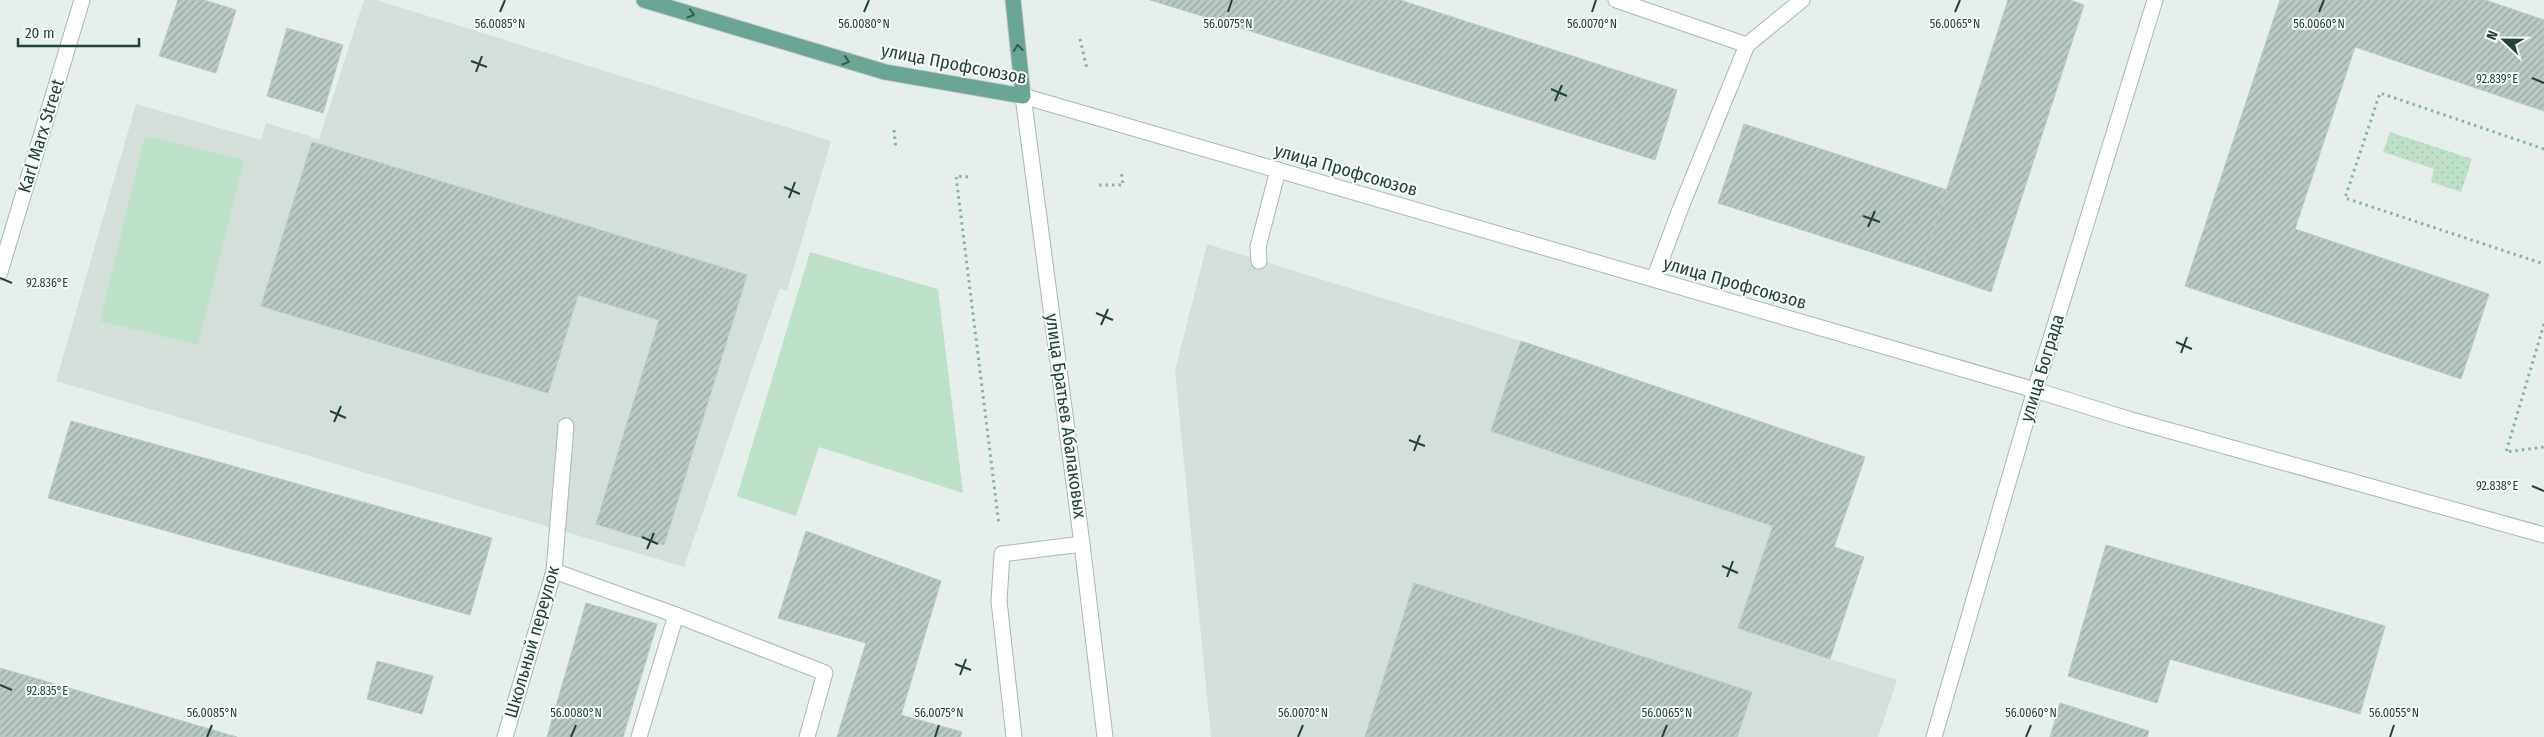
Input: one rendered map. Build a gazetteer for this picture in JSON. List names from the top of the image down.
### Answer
{
  "streets": {
    "main road": ["улица Профсоюзов"],
    "street": [
      "Karl Marx Street",
      "улица Бограда",
      "улица Братьев Абалаковых",
      "Школьный переулок"
    ]
  },
  "crossings": [
    ["улица Профсоюзов", "улица Бограда"],
    ["улица Профсоюзов", "улица Братьев Абалаковых"]
  ],
  "scale_bar": "20 m",
  "north": "left",
  "coordinates": [
    "56.0085°N",
    "56.0080°N",
    "56.0070°N",
    "56.0065°N",
    "56.0060°N",
    "56.0075°N",
    "92.839°E",
    "92.836°E",
    "92.838°E",
    "92.835°E",
    "56.0055°N"
  ]
}
